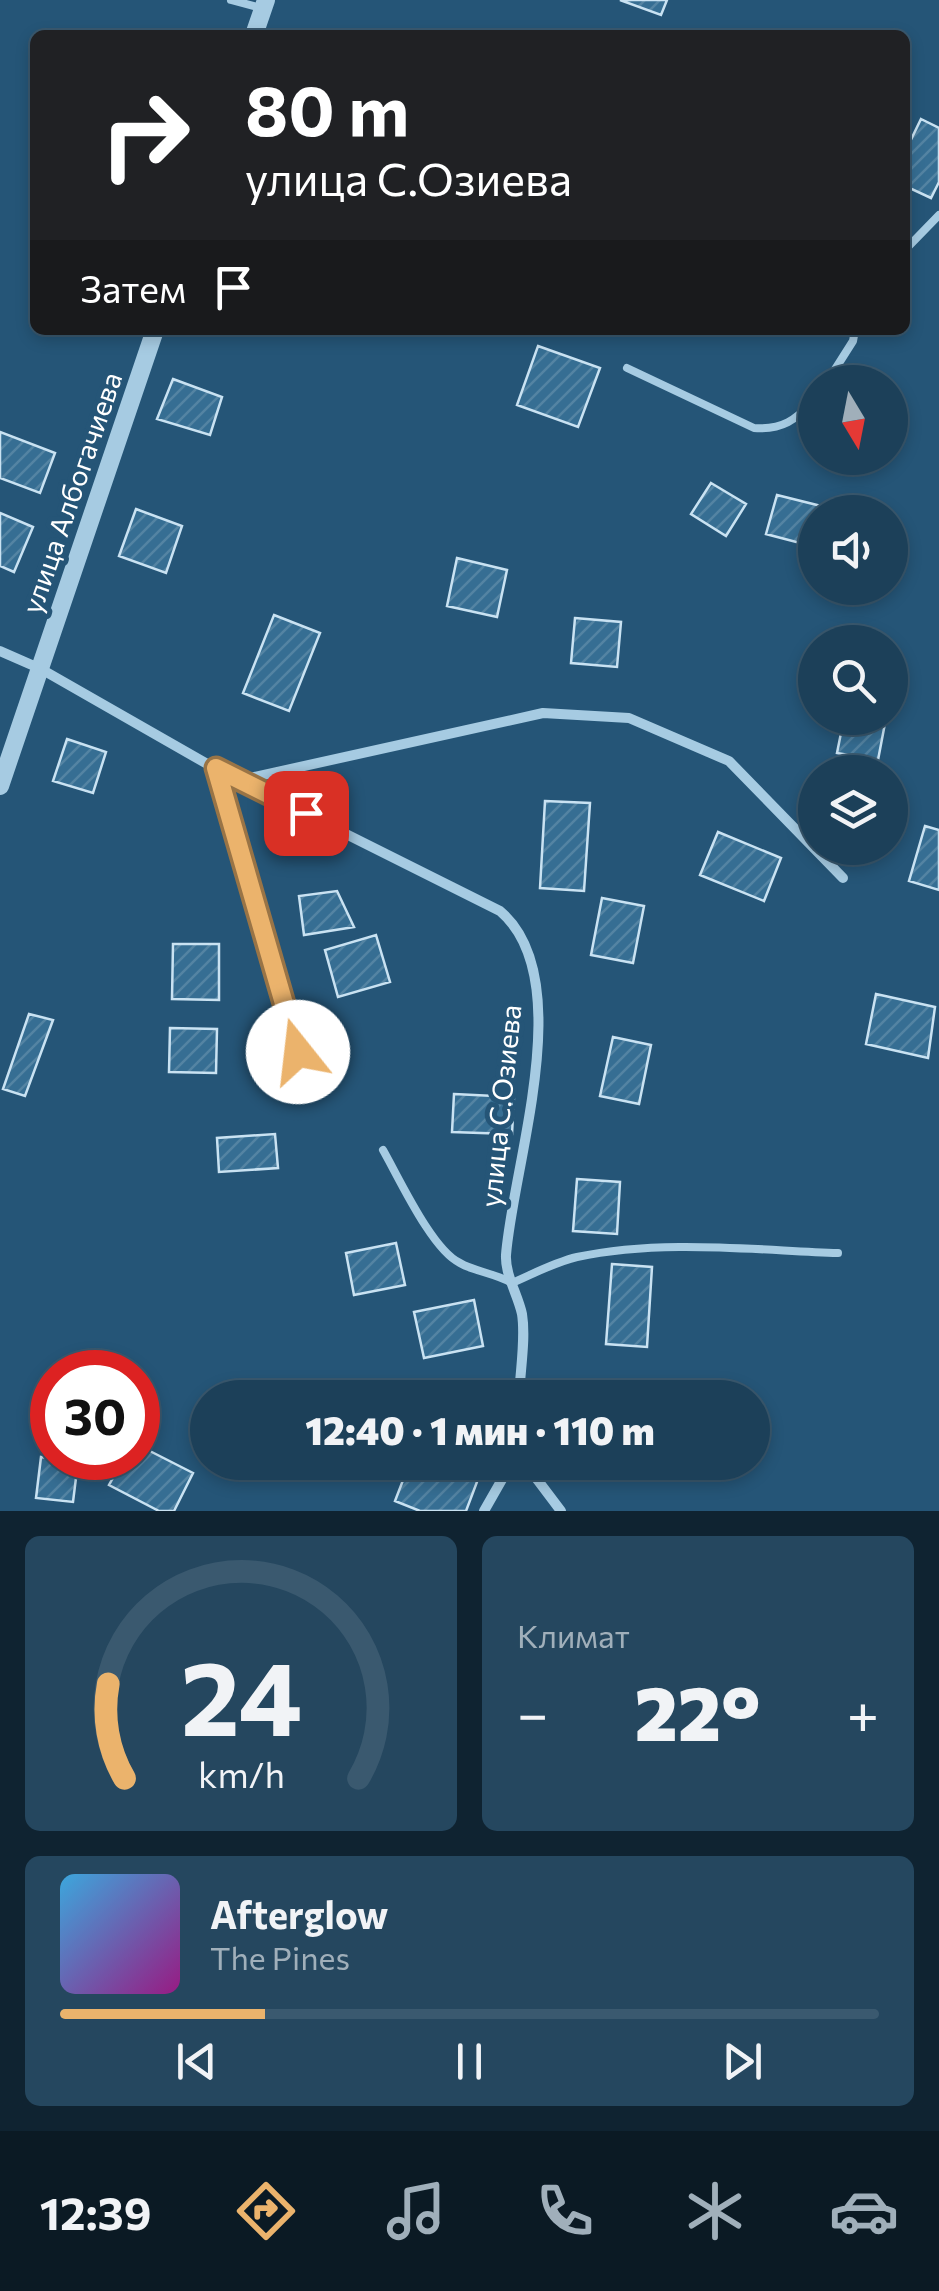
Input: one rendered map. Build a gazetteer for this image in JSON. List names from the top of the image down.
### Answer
{
  "streets": {
    "street": ["улица Албогачиева", "улица С.Озиева"]
  },
  "crossings": [
    ["улица Албогачиева", "улица С.Озиева"]
  ],
  "north": "bottom",
  "page": {
    "turn": ["80 m", "улица С.Озиева"],
    "then": "Затем",
    "limit": "30",
    "trip": "12:40 · 1 мин · 110 m",
    "tile": "Климат",
    "heat": ["−", "22°", "+"],
    "song": ["Afterglow", "The Pines"],
    "tabs": "12:39",
    "gauge": ["24", "km/h"]
  }
}
